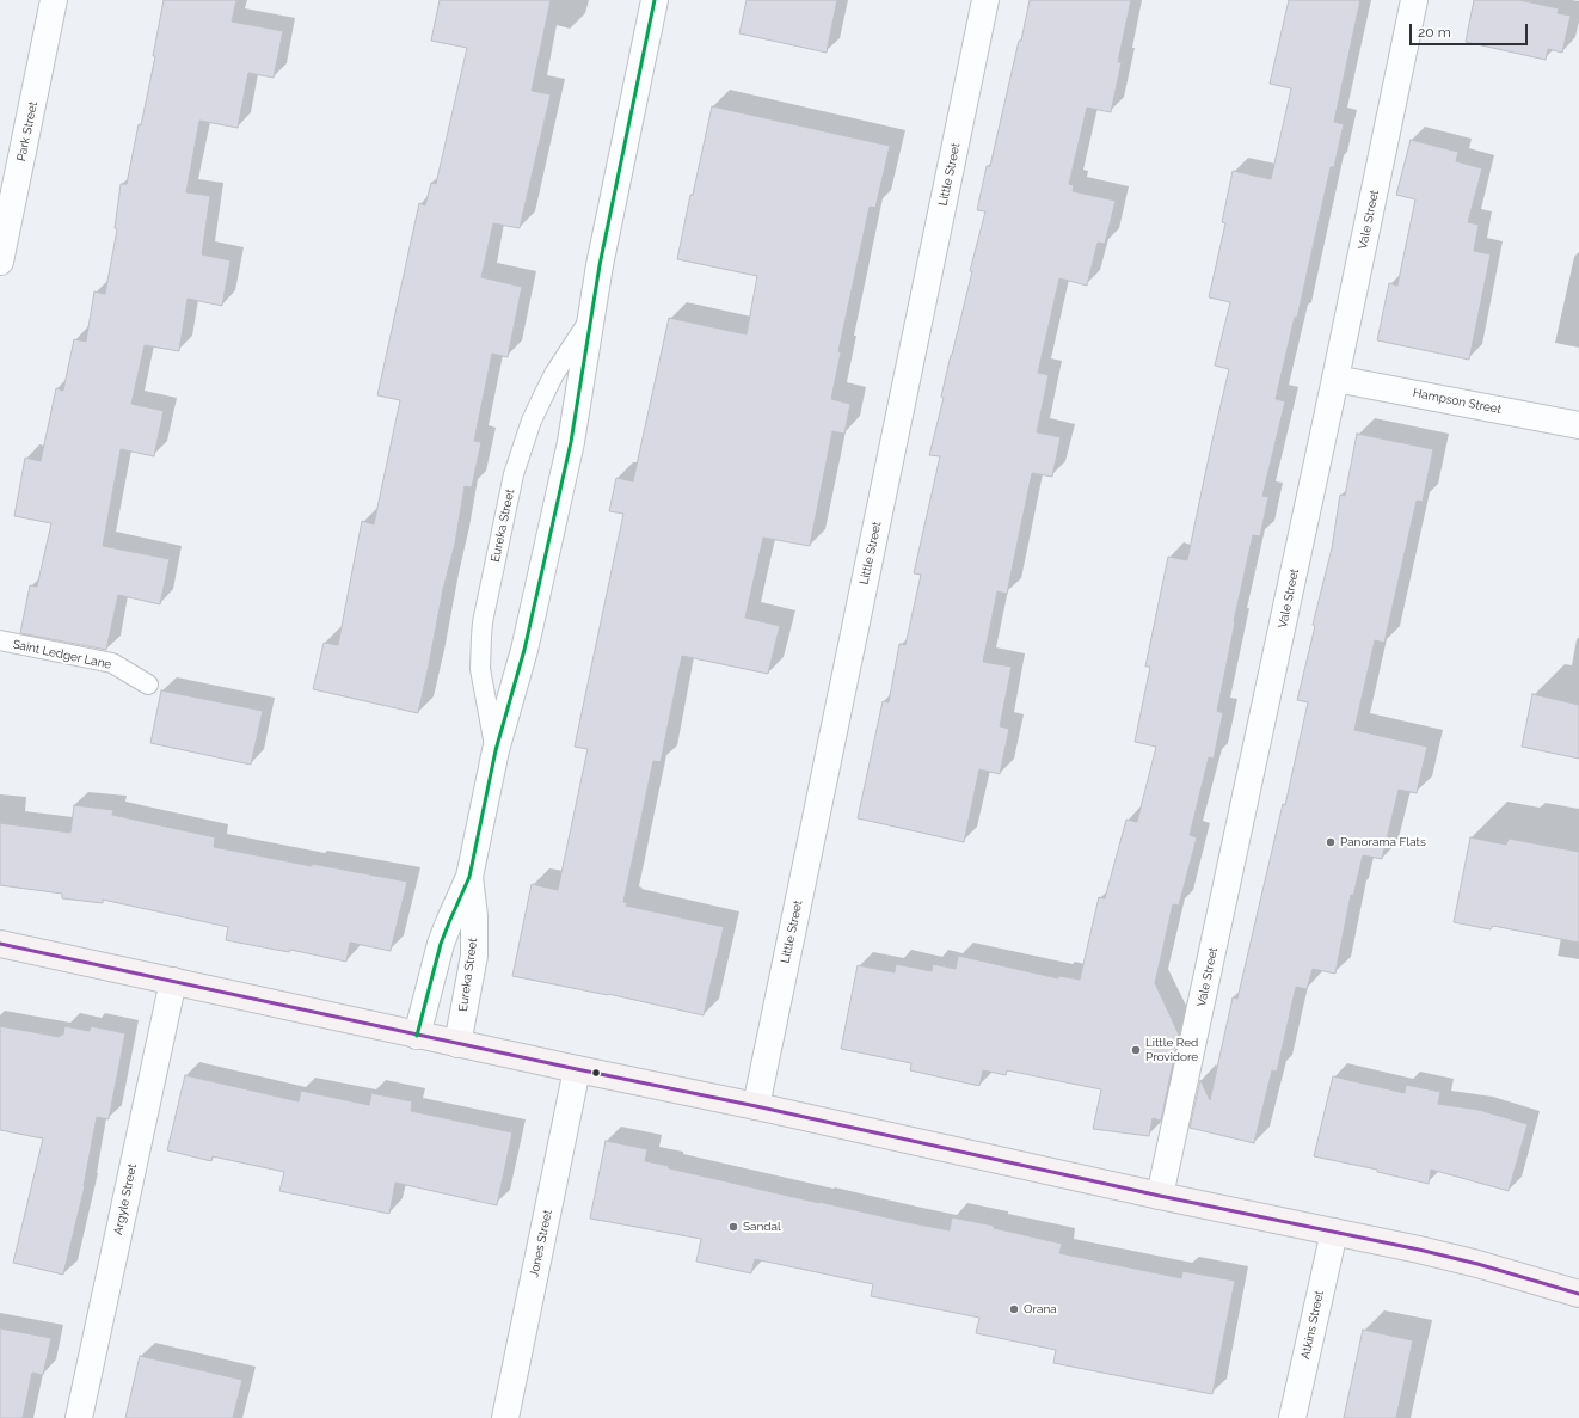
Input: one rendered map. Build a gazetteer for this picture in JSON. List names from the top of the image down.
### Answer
{
  "streets": {
    "street": [
      "Park Street",
      "Little Street",
      "Vale Street",
      "Hampson Street",
      "Eureka Street",
      "Argyle Street",
      "Jones Street",
      "Atkins Street"
    ],
    "lane": ["Saint Ledger Lane"]
  },
  "crossings": [
    ["Vale Street", "Hampson Street"]
  ],
  "places": [
    "Panorama Flats",
    "Little Red Providore",
    "Sandal",
    "Orana"
  ],
  "scale_bar": "20 m"
}
